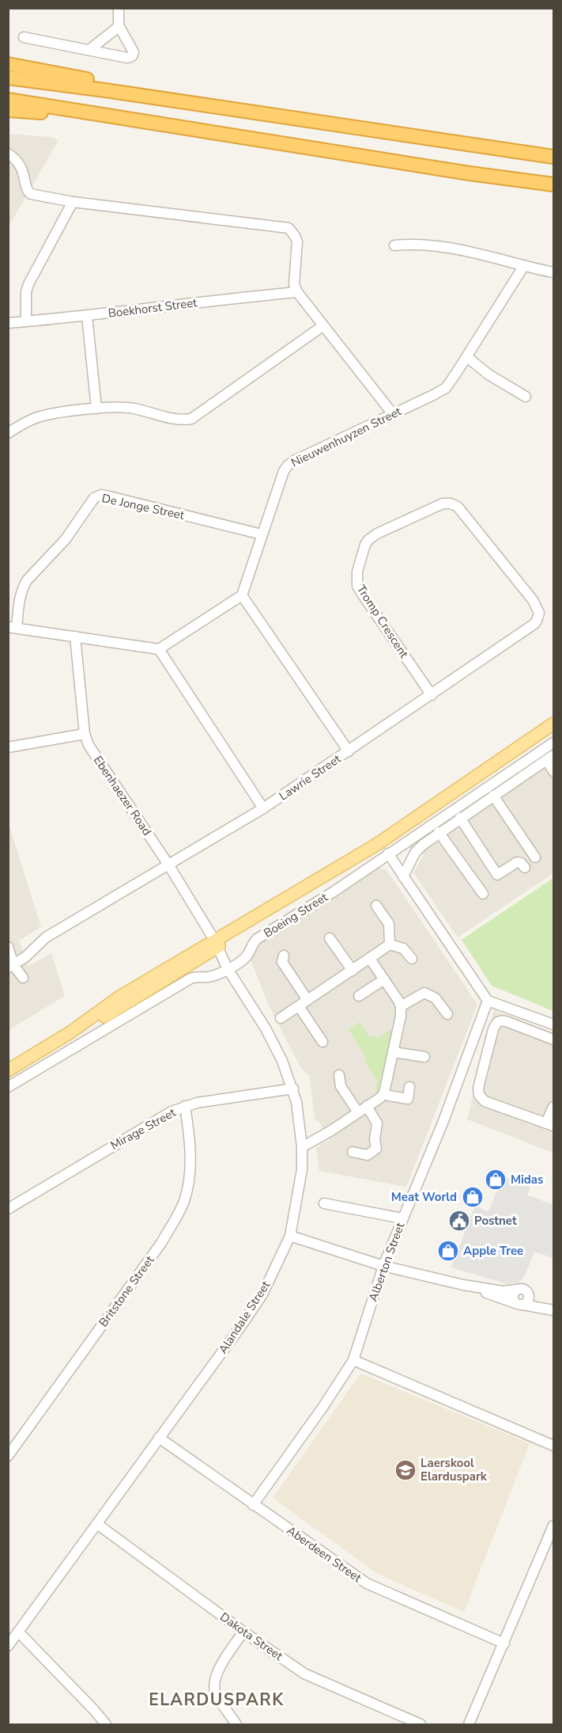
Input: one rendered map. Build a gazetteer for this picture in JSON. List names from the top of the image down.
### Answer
{
  "streets": {
    "main road": ["Boeing Street"],
    "street": [
      "Boekhorst Street",
      "Nieuwenhuyzen Street",
      "De Jonge Street",
      "Tromp Crescent",
      "Lawrie Street",
      "Ebenhaezer Road",
      "Mirage Street",
      "Alberton Street",
      "Britstone Street",
      "Alandale Street",
      "Aberdeen Street",
      "Dakota Street"
    ]
  },
  "crossings": [
    ["Nieuwenhuyzen Street", "De Jonge Street"],
    ["Tromp Crescent", "Lawrie Street"],
    ["Lawrie Street", "Ebenhaezer Road"],
    ["Ebenhaezer Road", "Boeing Street"],
    ["Ebenhaezer Road", "Alandale Street"],
    ["Boeing Street", "Alandale Street"],
    ["Mirage Street", "Britstone Street"],
    ["Mirage Street", "Alandale Street"],
    ["Alberton Street", "Aberdeen Street"],
    ["Alandale Street", "Aberdeen Street"],
    ["Alandale Street", "Dakota Street"]
  ],
  "districts": ["ELARDUSPARK"],
  "places": {
    "shop": ["Midas", "Meat World", "Apple Tree"],
    "public building": ["Postnet"],
    "school or university": ["Laerskool Elarduspark"]
  }
}
